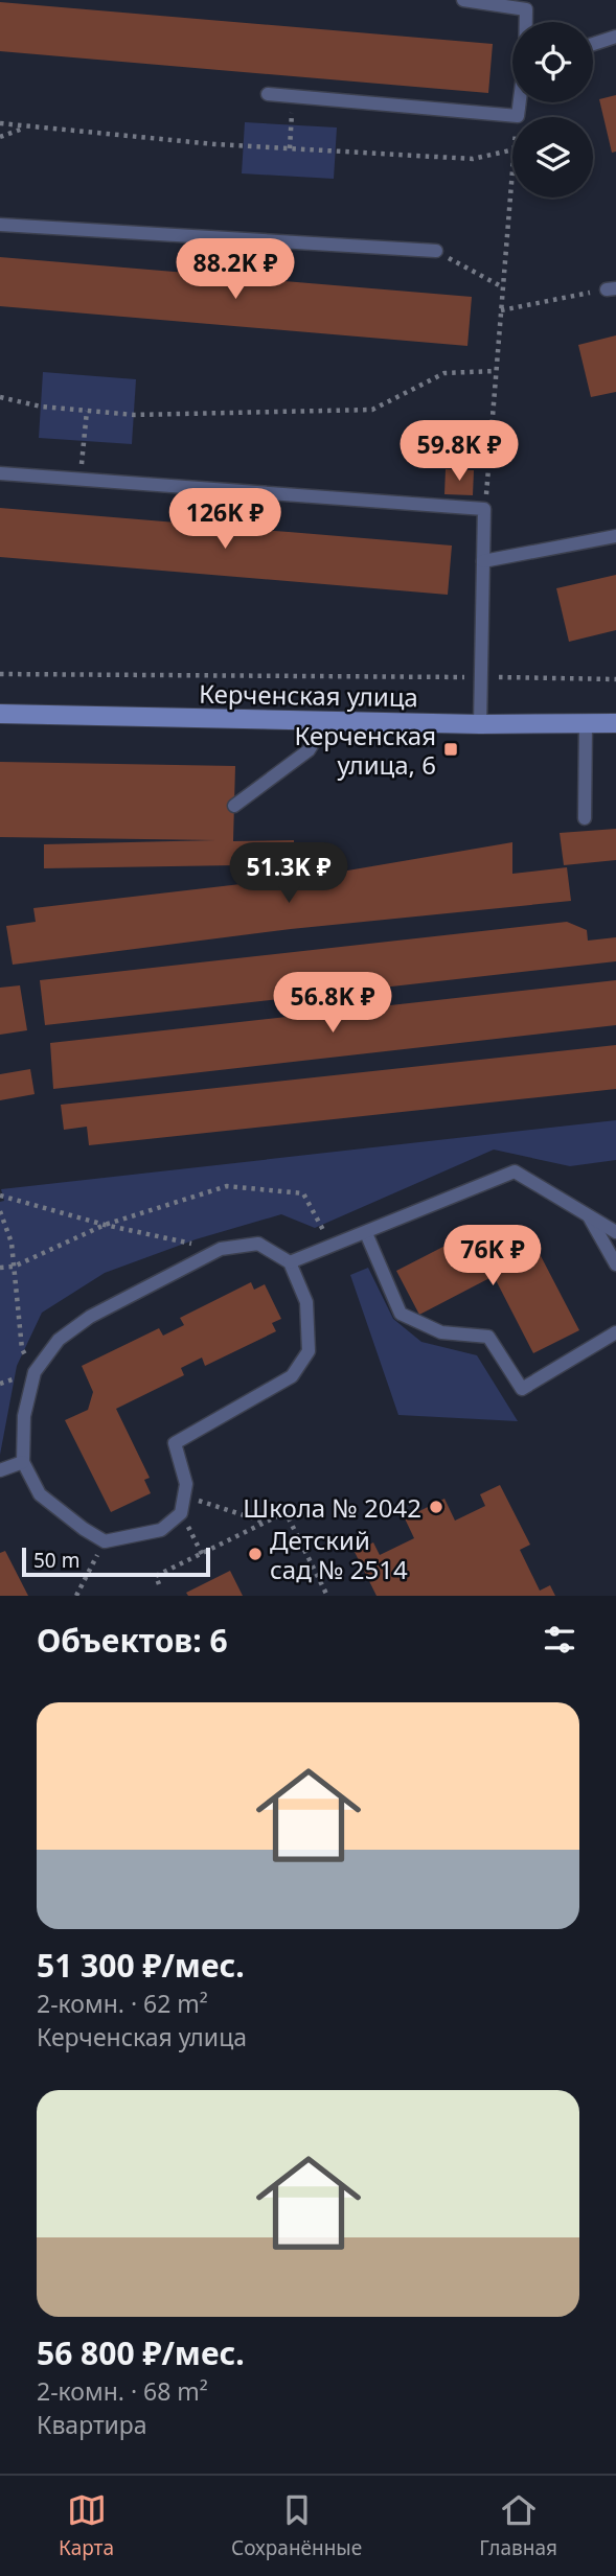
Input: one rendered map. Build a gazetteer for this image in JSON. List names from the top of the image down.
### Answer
{
  "streets": {
    "street": ["Керченская улица"]
  },
  "places": {
    "transit": ["Керченская улица, 6"],
    "other": ["Школа № 2042", "Детский сад № 2514"]
  },
  "scale_bar": "50 m",
  "page": {
    "price": [
      "88.2K ₽",
      "59.8K ₽",
      "126K ₽",
      "51.3K ₽",
      "56.8K ₽",
      "76K ₽"
    ],
    "scale": "50 m",
    "heading": "Объектов: 6",
    "list": [
      {
        "name": "51 300 ₽/мес.",
        "note": "2-комн. · 62 m² · Керченская улица"
      },
      {
        "name": "56 800 ₽/мес.",
        "note": "2-комн. · 68 m² · Квартира"
      }
    ],
    "tabs": ["Карта", "Сохранённые", "Главная"]
  }
}
